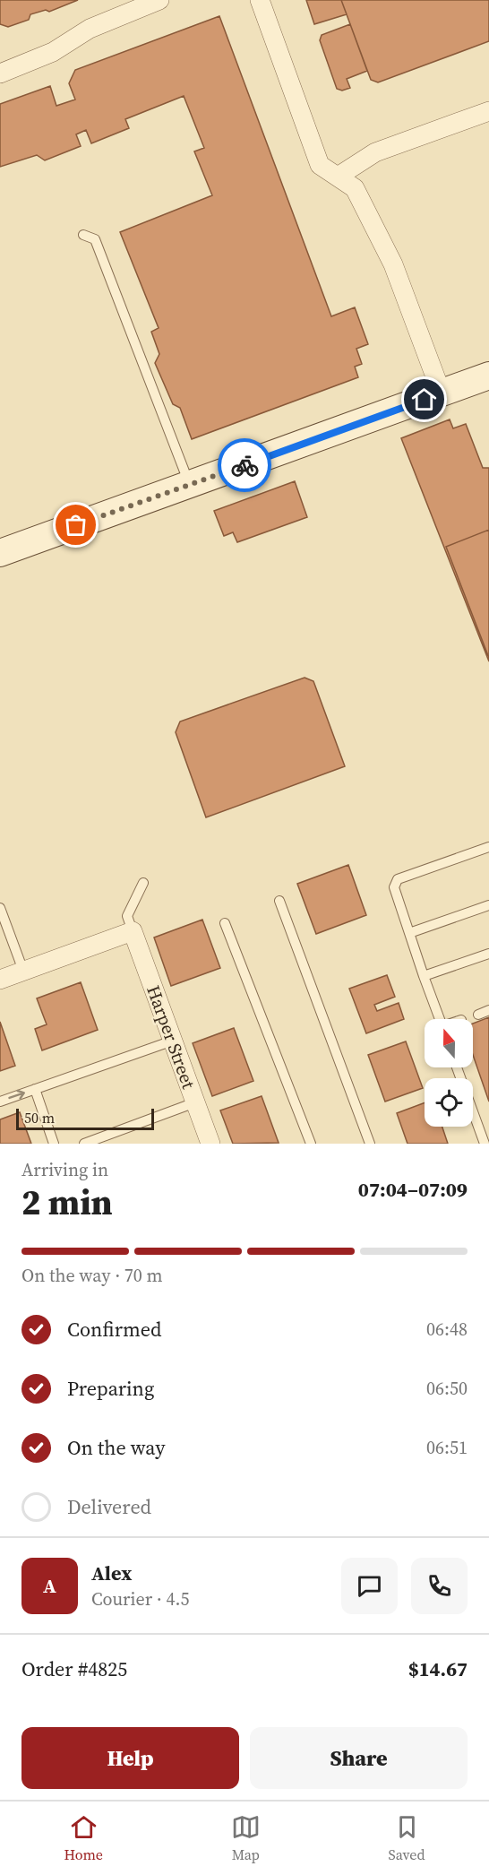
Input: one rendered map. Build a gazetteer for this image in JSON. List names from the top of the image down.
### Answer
{
  "streets": {
    "street": ["Harper Street"]
  },
  "scale_bar": "50 m",
  "north": "top",
  "page": {
    "scale": "50 m",
    "heading": ["2 min", "Arriving in", "07:04–07:09"],
    "panel": [
      "Alex",
      "Courier · 4.5",
      "Order #4825",
      "$14.67"
    ],
    "bar": "On the way · 70 m",
    "list": [
      ["Confirmed", "06:48"],
      ["Preparing", "06:50"],
      ["On the way", "06:51"],
      "Delivered"
    ],
    "round": "A",
    "buttons": ["Help", "Share"],
    "tabs": ["Home", "Map", "Saved"]
  }
}
